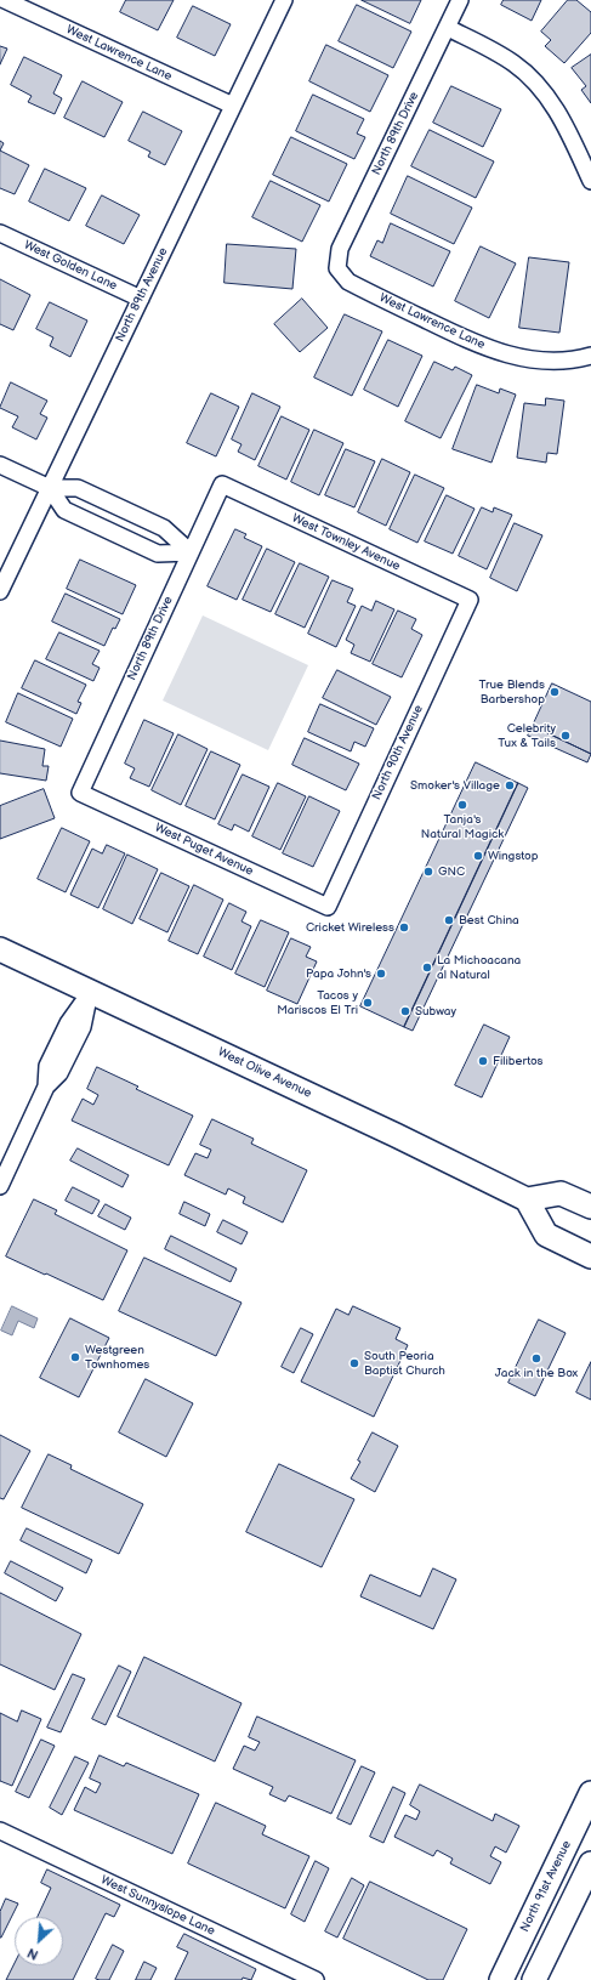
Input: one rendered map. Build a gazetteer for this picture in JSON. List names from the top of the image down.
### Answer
{
  "streets": {
    "main road": ["West Olive Avenue", "North 91st Avenue"],
    "street": [
      "West Lawrence Lane",
      "North 89th Drive",
      "West Golden Lane",
      "North 89th Avenue",
      "West Townley Avenue",
      "North 90th Avenue",
      "West Puget Avenue",
      "West Sunnyslope Lane"
    ]
  },
  "crossings": [
    ["West Lawrence Lane", "North 89th Drive"],
    ["West Lawrence Lane", "North 89th Avenue"],
    ["North 89th Drive", "West Townley Avenue"],
    ["North 89th Drive", "West Puget Avenue"],
    ["West Golden Lane", "North 89th Avenue"],
    ["West Townley Avenue", "North 90th Avenue"],
    ["North 90th Avenue", "West Puget Avenue"]
  ],
  "places": [
    "True Blends Barbershop",
    "Celebrity Tux & Tails",
    "Smoker's Village",
    "Tanja's Natural Magick",
    "Wingstop",
    "GNC",
    "Best China",
    "Cricket Wireless",
    "La Michoacana al Natural",
    "Papa John's",
    "Tacos y Mariscos El Tri",
    "Subway",
    "Filibertos",
    "Westgreen Townhomes",
    "Jack in the Box",
    "South Peoria Baptist Church"
  ],
  "north": "bottom left"
}
